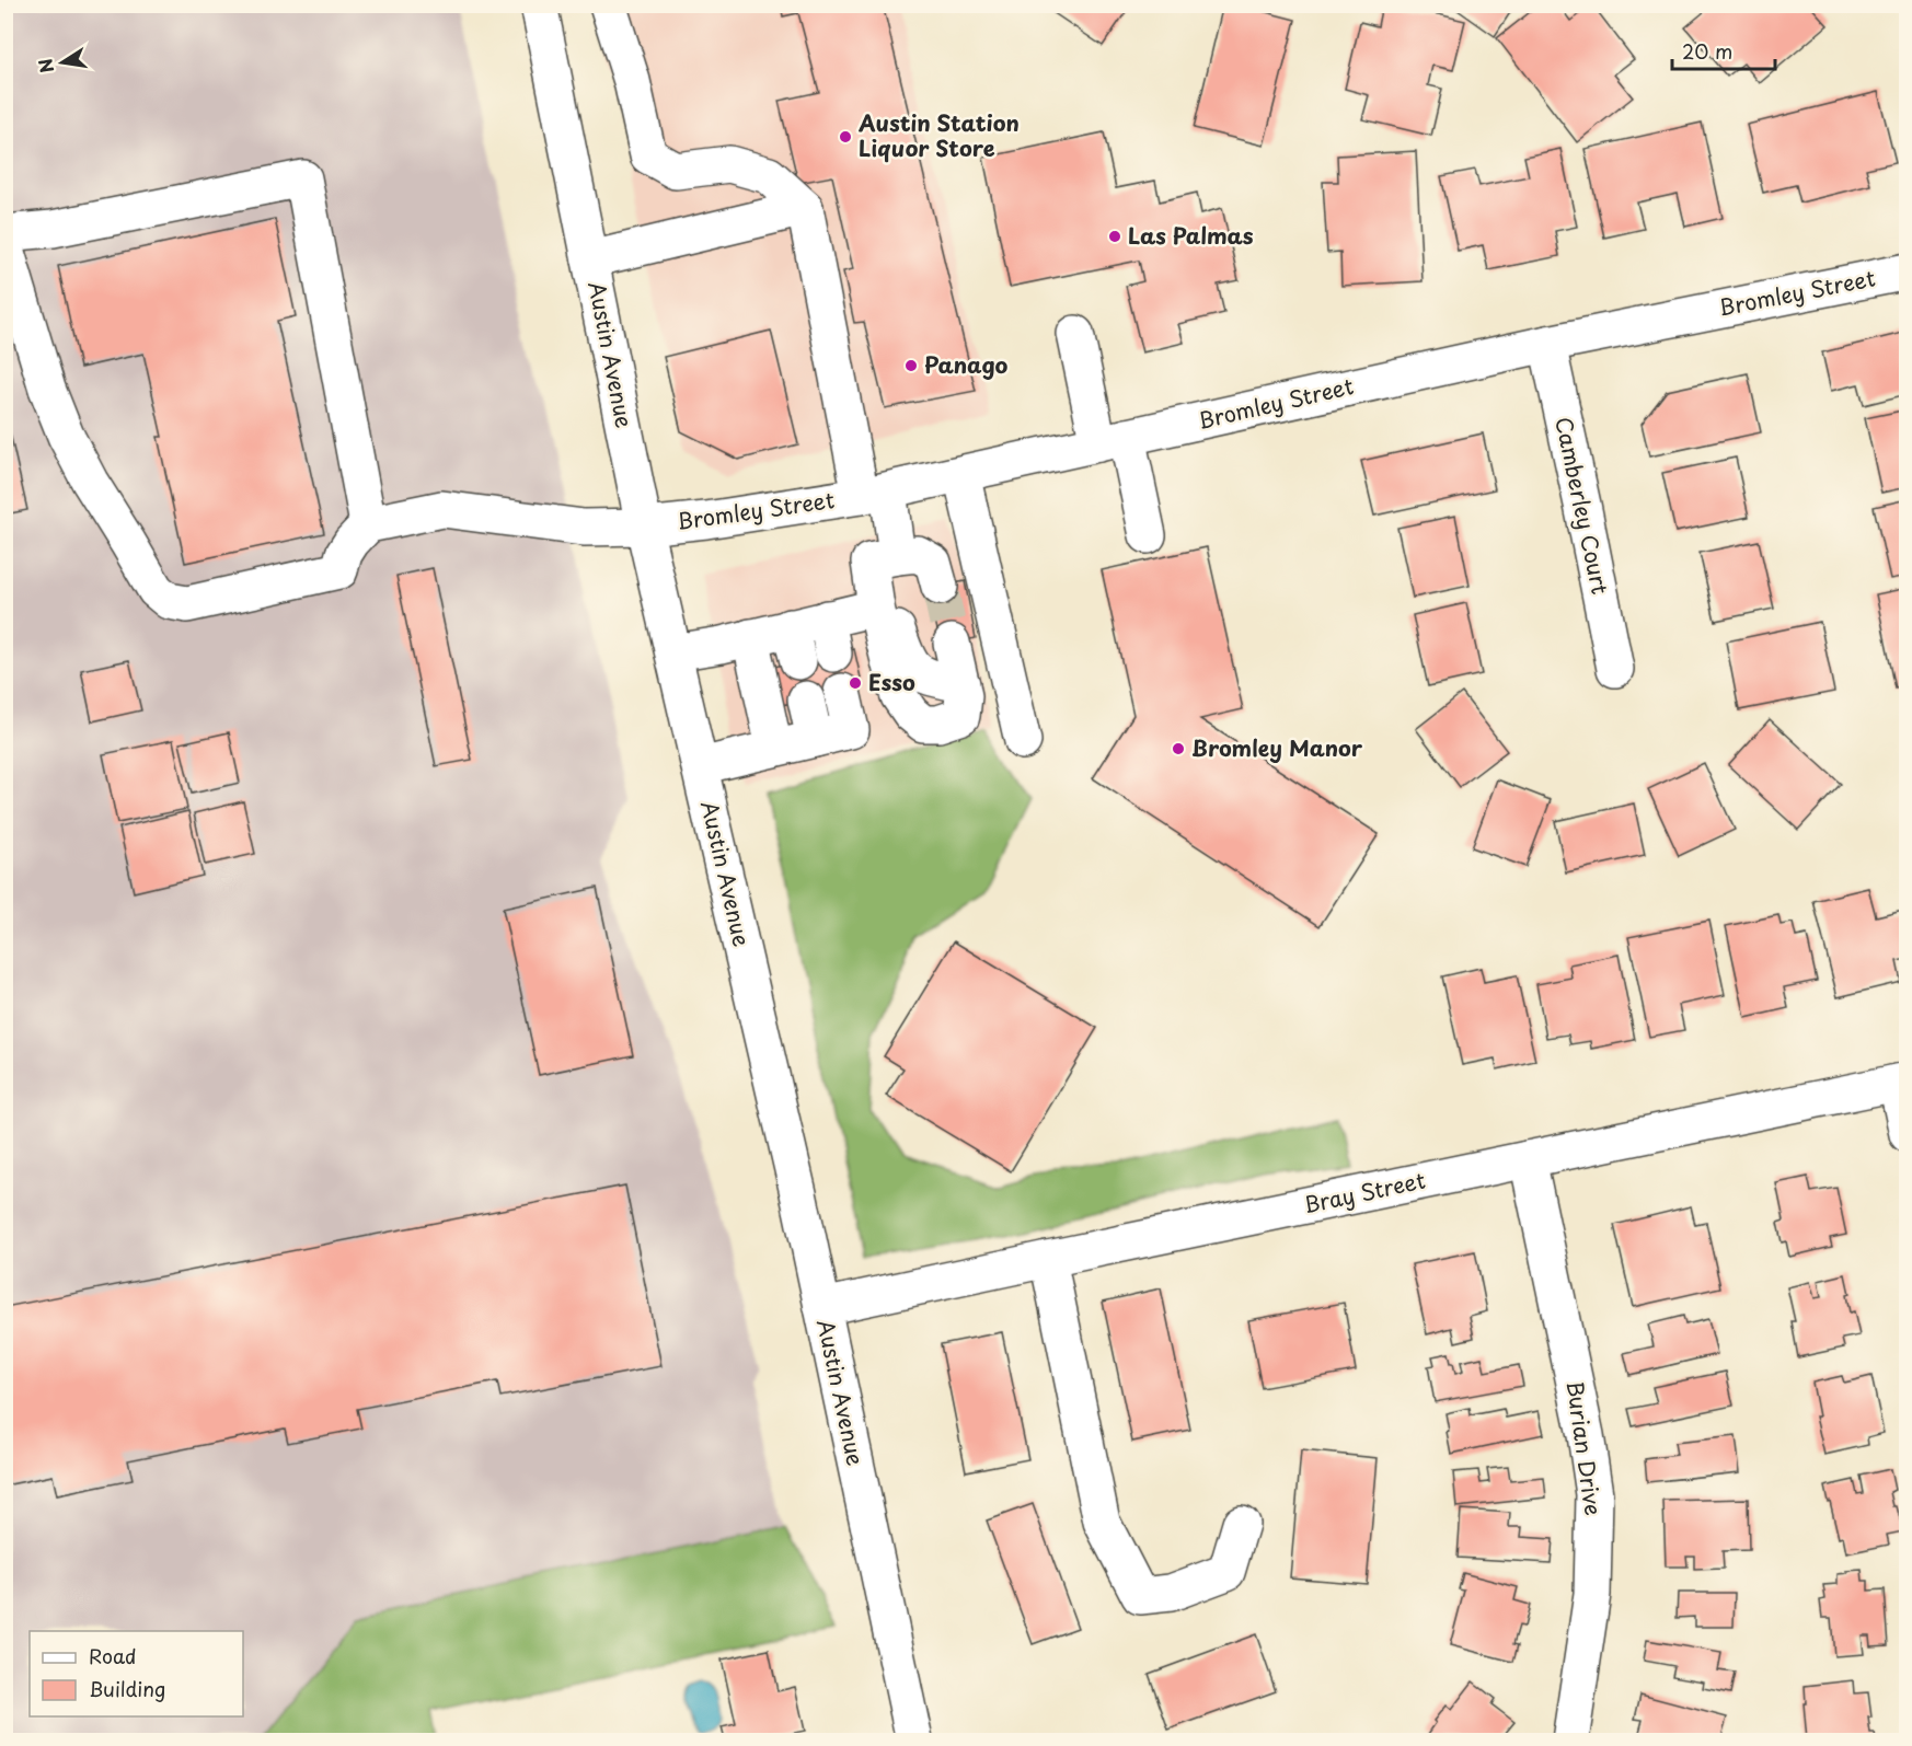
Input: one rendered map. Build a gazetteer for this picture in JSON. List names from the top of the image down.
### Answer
{
  "streets": {
    "street": [
      "Bromley Street",
      "Austin Avenue",
      "Camberley Court",
      "Bray Street",
      "Burian Drive"
    ]
  },
  "crossings": [
    ["Bromley Street", "Austin Avenue"],
    ["Bromley Street", "Camberley Court"],
    ["Austin Avenue", "Bray Street"],
    ["Bray Street", "Burian Drive"]
  ],
  "places": [
    "Austin Station Liquor Store",
    "Las Palmas",
    "Panago",
    "Esso",
    "Bromley Manor"
  ],
  "legend": ["Road", "Building"],
  "scale_bar": "20 m",
  "north": "left"
}
